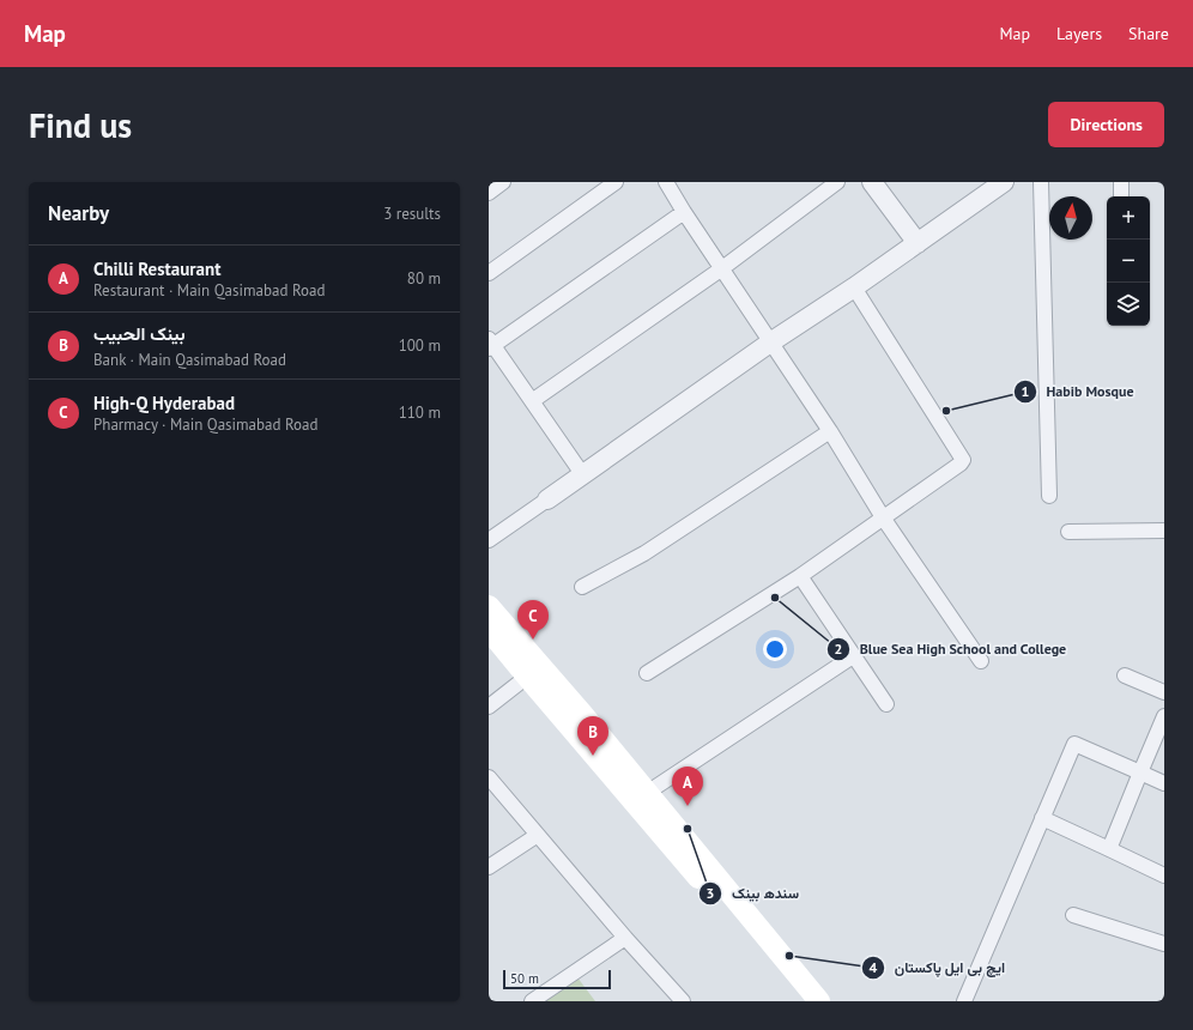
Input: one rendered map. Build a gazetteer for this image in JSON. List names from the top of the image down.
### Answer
{
  "places": [
    "Habib Mosque",
    "Blue Sea High School and College",
    "سندھ بینک",
    "ایچ بی ایل پاکستان"
  ],
  "scale_bar": "50 m",
  "north": "top",
  "page": {
    "header": "Map",
    "nav": ["Map", "Layers", "Share"],
    "buttons": "Directions",
    "title": "Find us",
    "heading": ["Nearby", "3 results"],
    "map_buttons": ["+", "−"],
    "list": [
      {
        "mark": "A",
        "name": "Chilli Restaurant",
        "note": "Restaurant · Main Qasimabad Road",
        "value": "80 m"
      },
      {
        "mark": "B",
        "name": "بينک الحبيب",
        "note": "Bank · Main Qasimabad Road",
        "value": "100 m"
      },
      {
        "mark": "C",
        "name": "High-Q Hyderabad",
        "note": "Pharmacy · Main Qasimabad Road",
        "value": "110 m"
      }
    ],
    "pins": ["C", "B", "A"],
    "scale": "50 m"
  }
}
